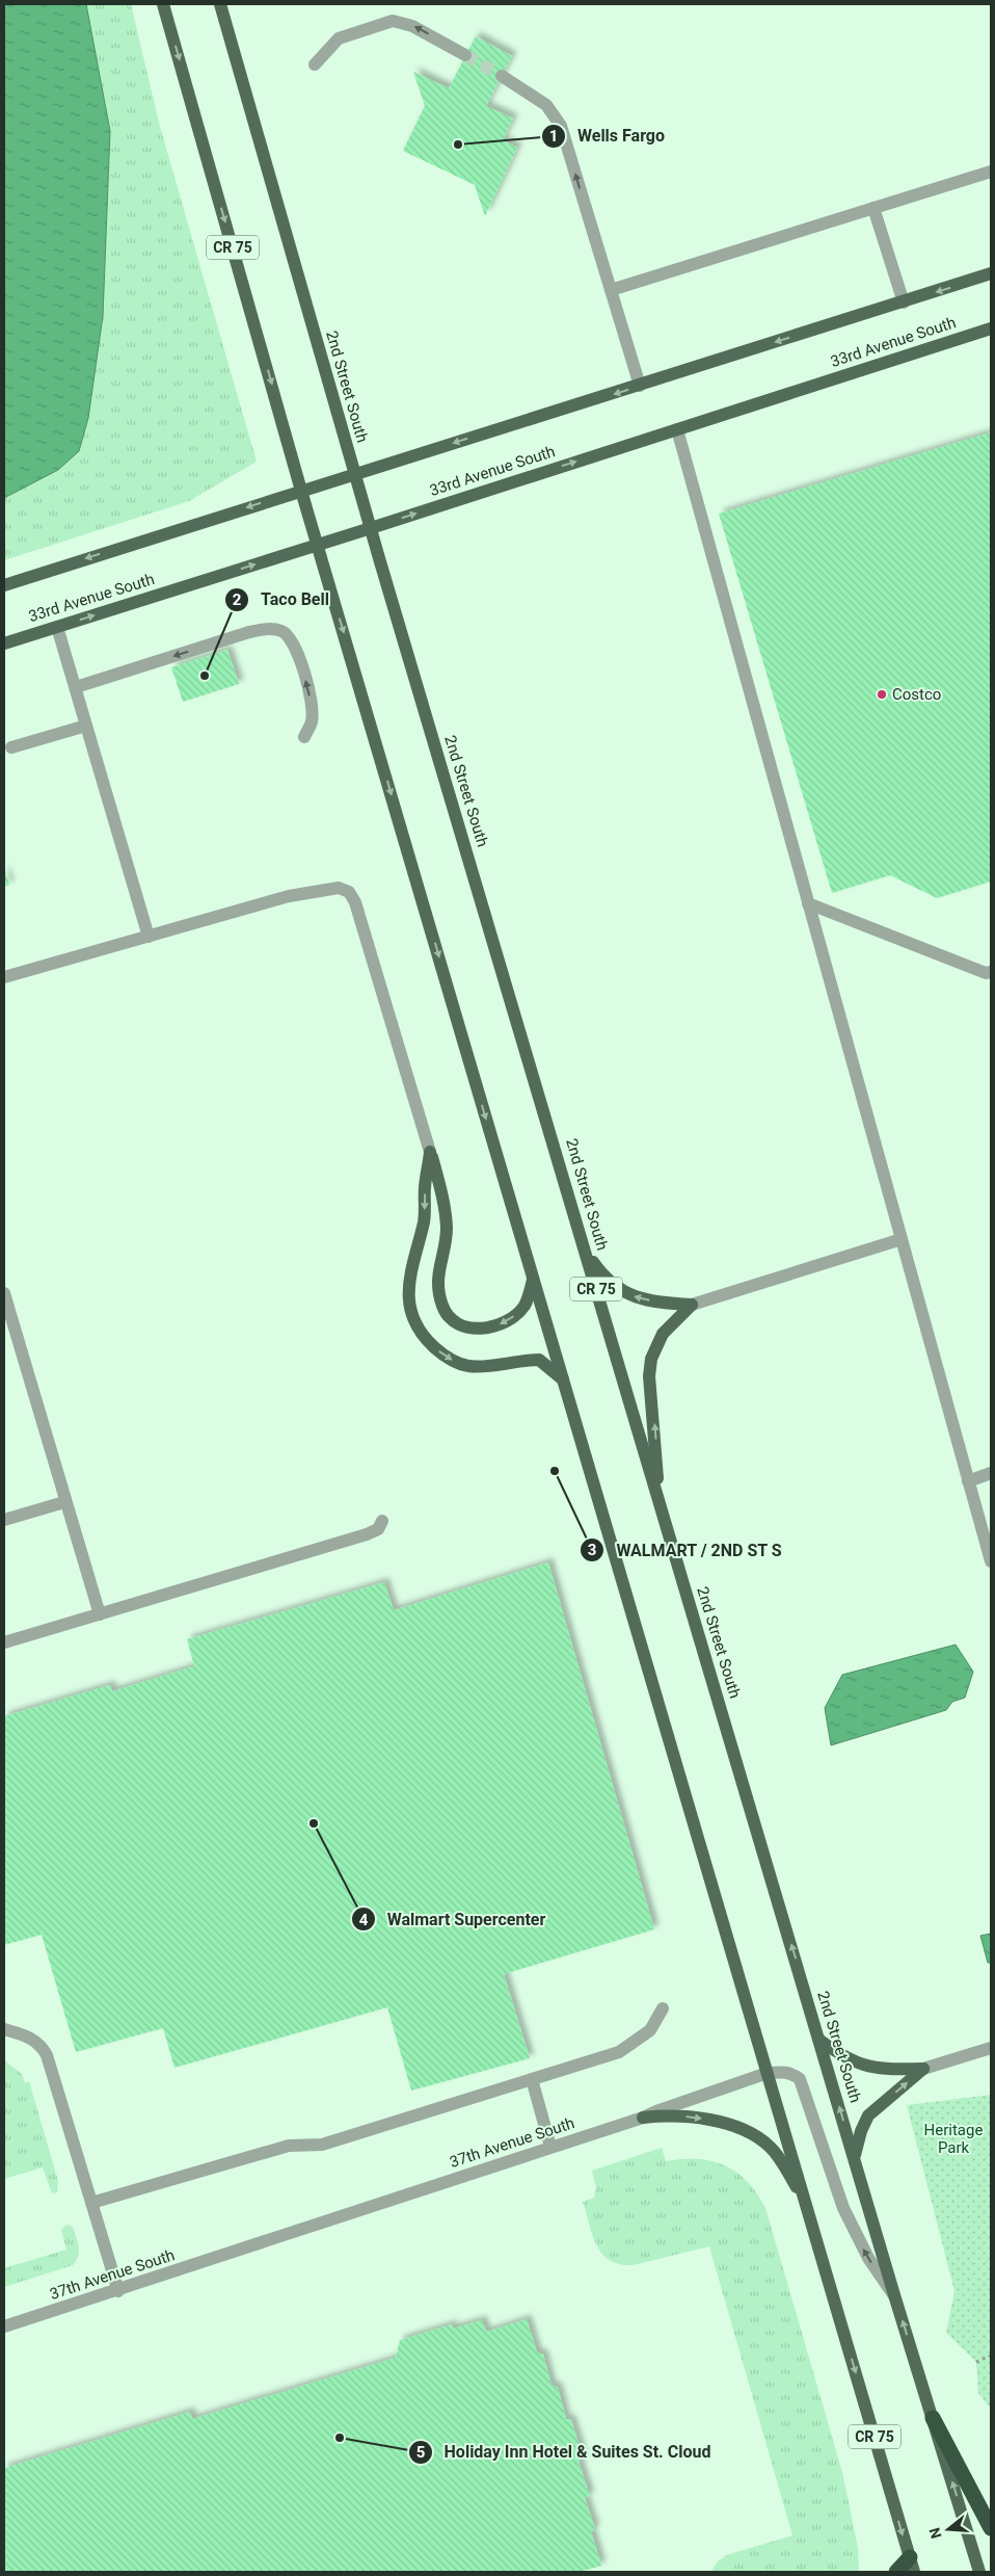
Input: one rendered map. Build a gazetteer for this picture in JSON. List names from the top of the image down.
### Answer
{
  "streets": {
    "main road": ["CR 75", "33rd Avenue South", "2nd Street South"],
    "street": ["37th Avenue South"]
  },
  "crossings": [
    ["CR 75", "33rd Avenue South"],
    ["CR 75", "37th Avenue South"],
    ["33rd Avenue South", "2nd Street South"],
    ["2nd Street South", "37th Avenue South"]
  ],
  "parks": ["Heritage Park"],
  "places": [
    "Wells Fargo",
    "Taco Bell",
    "Costco",
    "WALMART / 2ND ST S",
    "Walmart Supercenter",
    "Holiday Inn Hotel & Suites St. Cloud"
  ],
  "north": "left"
}
